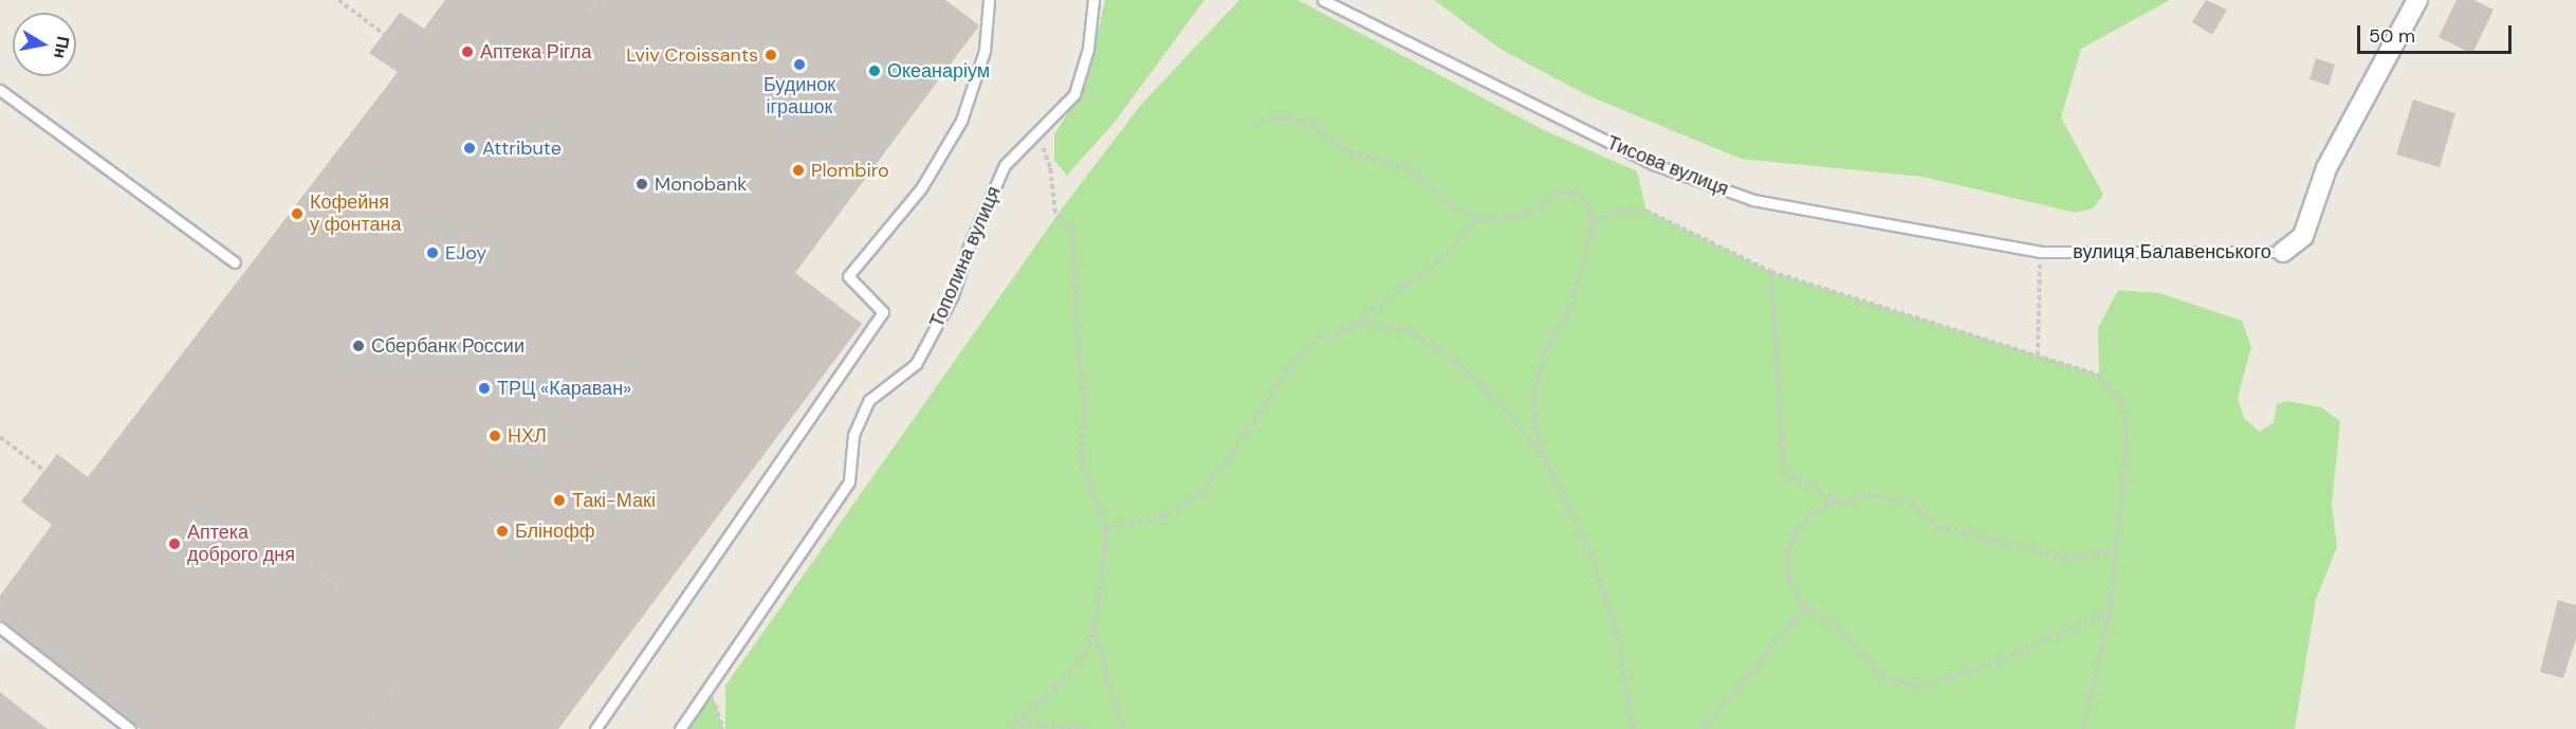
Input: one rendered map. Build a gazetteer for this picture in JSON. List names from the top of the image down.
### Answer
{
  "streets": {
    "street": ["вулиця Балавенського"],
    "lane": ["Тисова вулиця", "Тополина вулиця"]
  },
  "crossings": [
    ["Тисова вулиця", "вулиця Балавенського"]
  ],
  "places": [
    "Аптека Рігла",
    "Lviv Croissants",
    "Будинок іграшок",
    "Океанаріум",
    "Attribute",
    "Plombiro",
    "Monobank",
    "Кофейня у фонтана",
    "EJoy",
    "Сбербанк России",
    "ТРЦ «Караван»",
    "НХЛ",
    "Такі-Макі",
    "Блінофф",
    "Аптека доброго дня"
  ],
  "scale_bar": "50 m",
  "north": "right"
}
